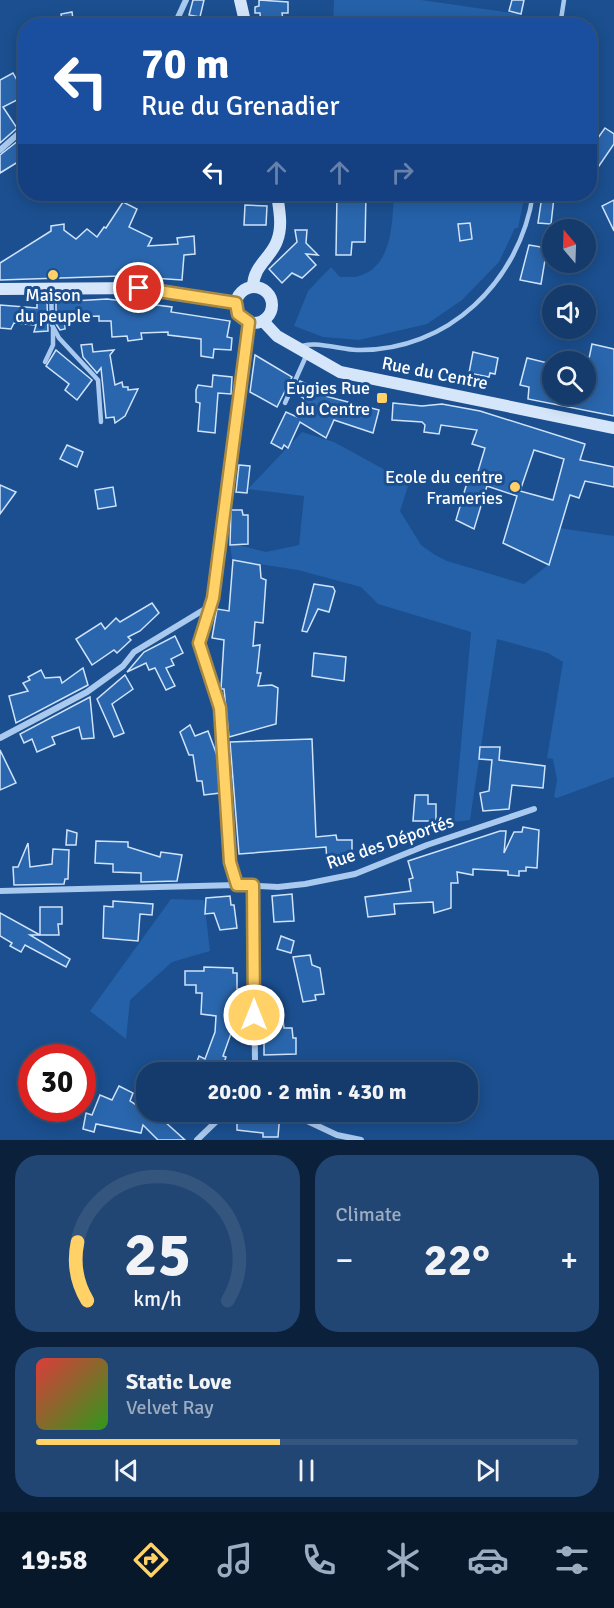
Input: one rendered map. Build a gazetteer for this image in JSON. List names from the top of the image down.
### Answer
{
  "streets": {
    "street": ["Rue du Centre", "Rue des Déportés"]
  },
  "places": {
    "other": ["Maison du peuple", "Ecole du centre Frameries"],
    "transit": ["Eugies Rue du Centre"]
  },
  "north": "top",
  "page": {
    "turn": ["70 m", "Rue du Grenadier"],
    "limit": "30",
    "trip": "20:00 · 2 min · 430 m",
    "tile": "Climate",
    "heat": ["−", "22°", "+"],
    "song": ["Static Love", "Velvet Ray"],
    "tabs": "19:58",
    "gauge": ["25", "km/h"]
  }
}
